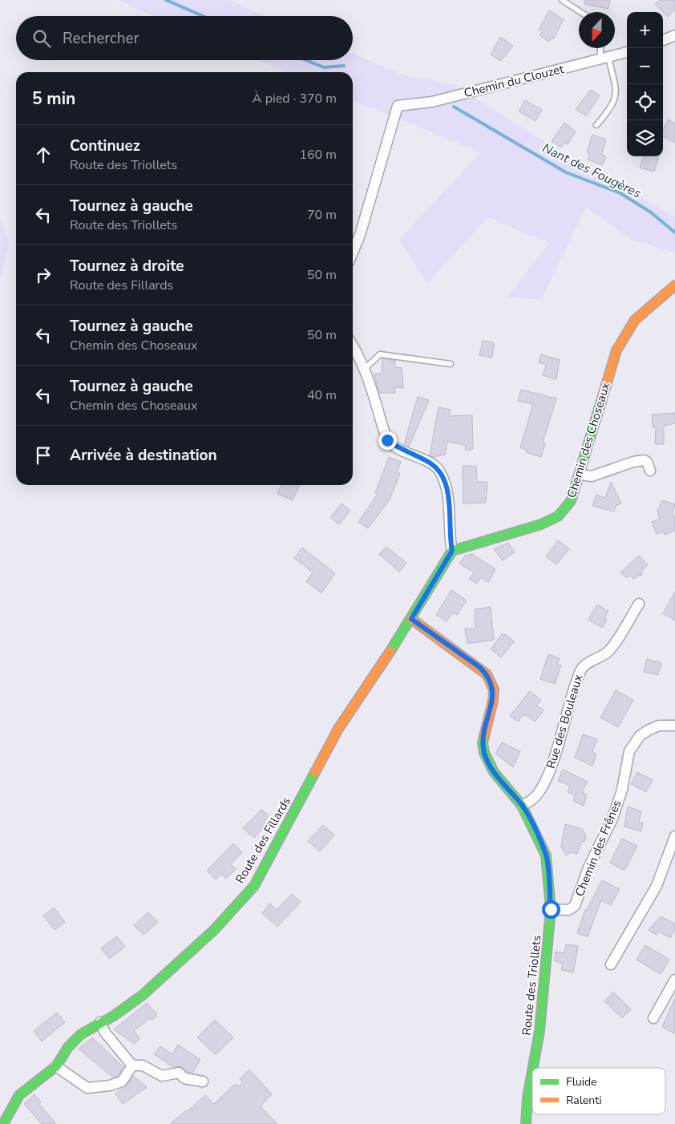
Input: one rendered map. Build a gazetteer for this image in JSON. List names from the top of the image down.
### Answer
{
  "streets": {
    "street": [
      "Chemin du Clouzet",
      "Chemin des Choseaux",
      "Rue des Bouleaux",
      "Route des Fillards",
      "Chemin des Frênes",
      "Route des Triollets"
    ]
  },
  "crossings": [
    ["Chemin des Choseaux", "Route des Fillards"],
    ["Rue des Bouleaux", "Route des Triollets"],
    ["Route des Fillards", "Route des Triollets"],
    ["Chemin des Frênes", "Route des Triollets"]
  ],
  "water": ["Nant des Fougères"],
  "legend": ["Fluide", "Ralenti"],
  "north": "bottom",
  "page": {
    "map_buttons": ["+", "−"],
    "search": "Rechercher",
    "heading": ["5 min", "À pied · 370 m"],
    "list": [
      ["Continuez", "Route des Triollets", "160 m"],
      ["Tournez à gauche", "Route des Triollets", "70 m"],
      ["Tournez à droite", "Route des Fillards", "50 m"],
      ["Tournez à gauche", "Chemin des Choseaux", "50 m"],
      ["Tournez à gauche", "Chemin des Choseaux", "40 m"],
      "Arrivée à destination"
    ]
  }
}
